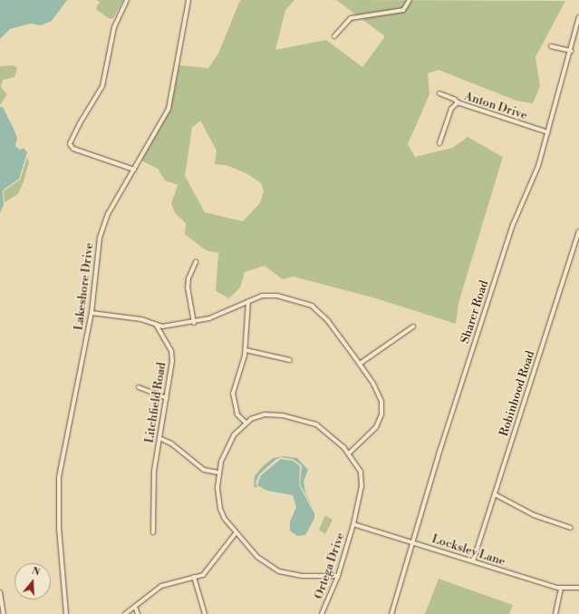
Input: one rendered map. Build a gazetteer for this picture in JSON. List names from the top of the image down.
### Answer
{
  "streets": {
    "street": [
      "Anton Drive",
      "Lakeshore Drive",
      "Sharer Road",
      "Robinhood Road",
      "Litchfield Road",
      "Locksley Lane",
      "Ortega Drive"
    ]
  },
  "crossings": [
    ["Anton Drive", "Sharer Road"],
    ["Sharer Road", "Locksley Lane"],
    ["Robinhood Road", "Locksley Lane"],
    ["Locksley Lane", "Ortega Drive"]
  ],
  "north": "top"
}
